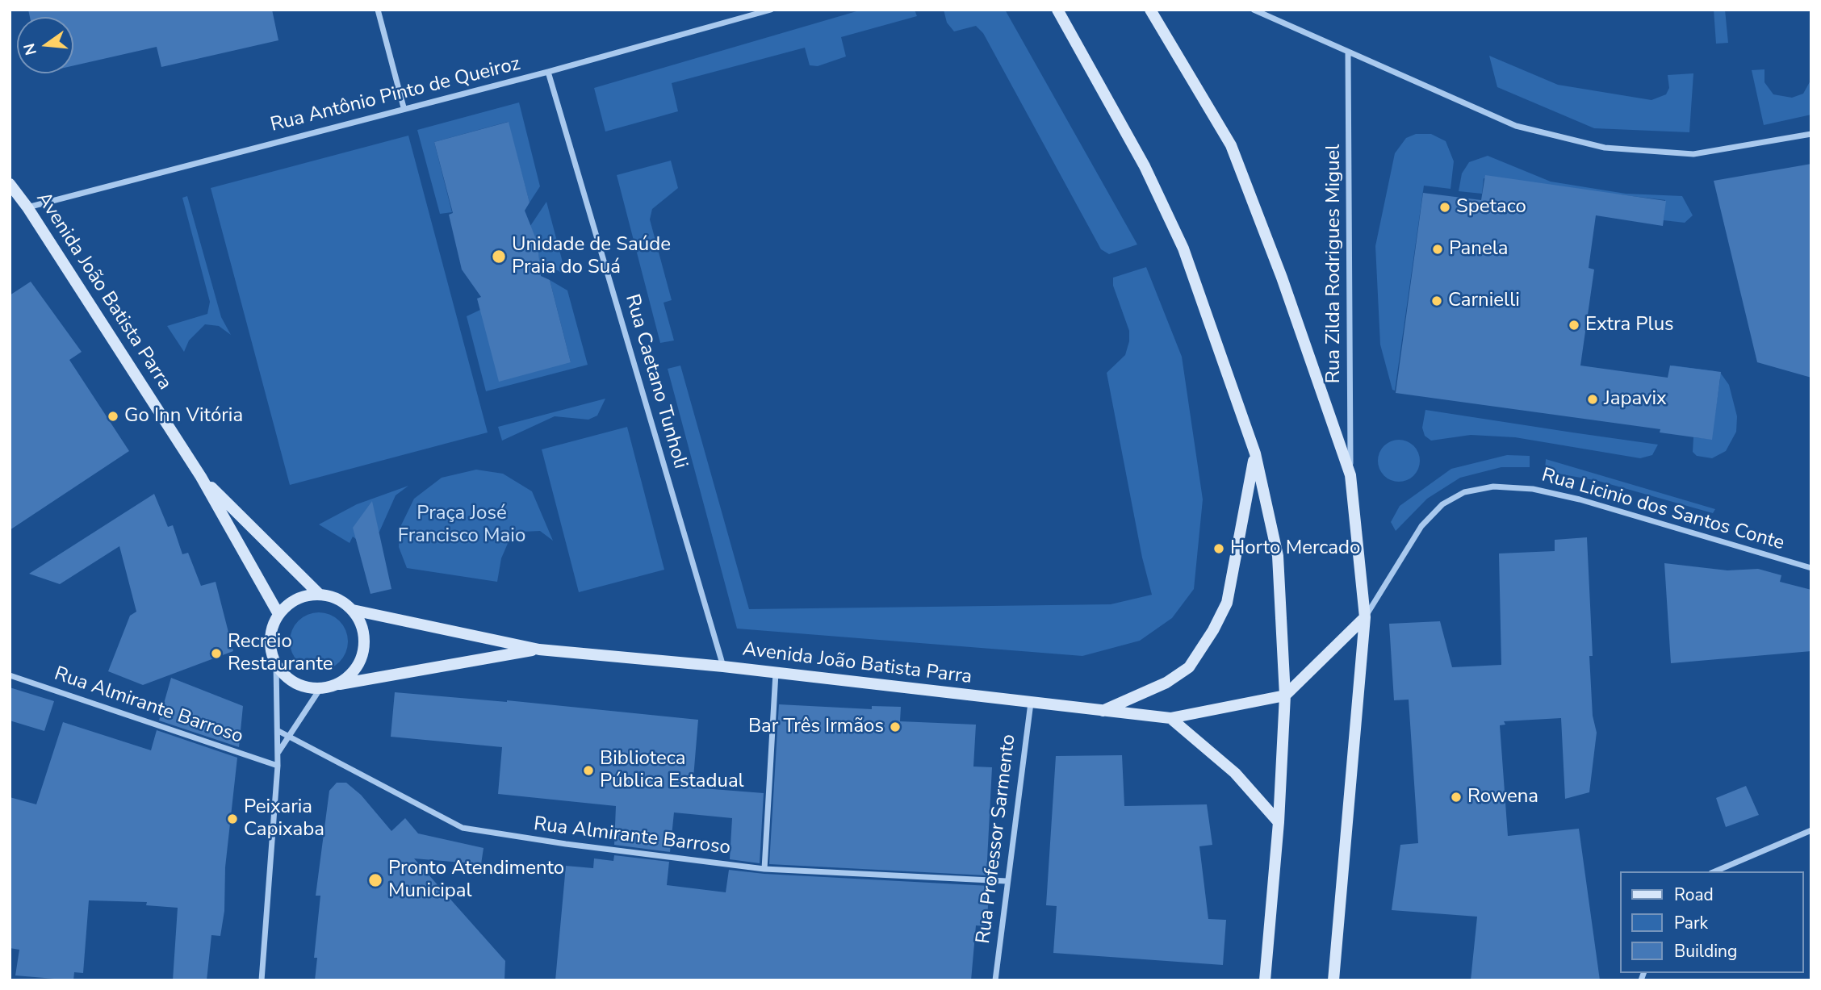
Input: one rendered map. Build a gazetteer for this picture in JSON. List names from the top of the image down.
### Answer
{
  "streets": {
    "main road": ["Avenida João Batista Parra"],
    "street": [
      "Rua Antônio Pinto de Queiroz",
      "Rua Zilda Rodrigues Miguel",
      "Rua Caetano Tunholi",
      "Rua Licinio dos Santos Conte",
      "Rua Almirante Barroso",
      "Rua Professor Sarmento"
    ]
  },
  "crossings": [
    ["Rua Antônio Pinto de Queiroz", "Avenida João Batista Parra"],
    ["Rua Antônio Pinto de Queiroz", "Rua Caetano Tunholi"],
    ["Avenida João Batista Parra", "Rua Caetano Tunholi"],
    ["Avenida João Batista Parra", "Rua Professor Sarmento"],
    ["Rua Almirante Barroso", "Rua Professor Sarmento"]
  ],
  "parks": ["Praça José Francisco Maio"],
  "places": [
    "Spetaco",
    "Panela",
    "Unidade de Saúde Praia do Suá",
    "Carnielli",
    "Extra Plus",
    "Japavix",
    "Go Inn Vitória",
    "Horto Mercado",
    "Recreio Restaurante",
    "Bar Três Irmãos",
    "Biblioteca Pública Estadual",
    "Rowena",
    "Peixaria Capixaba",
    "Pronto Atendimento Municipal"
  ],
  "legend": ["Road", "Park", "Building"],
  "north": "left"
}
